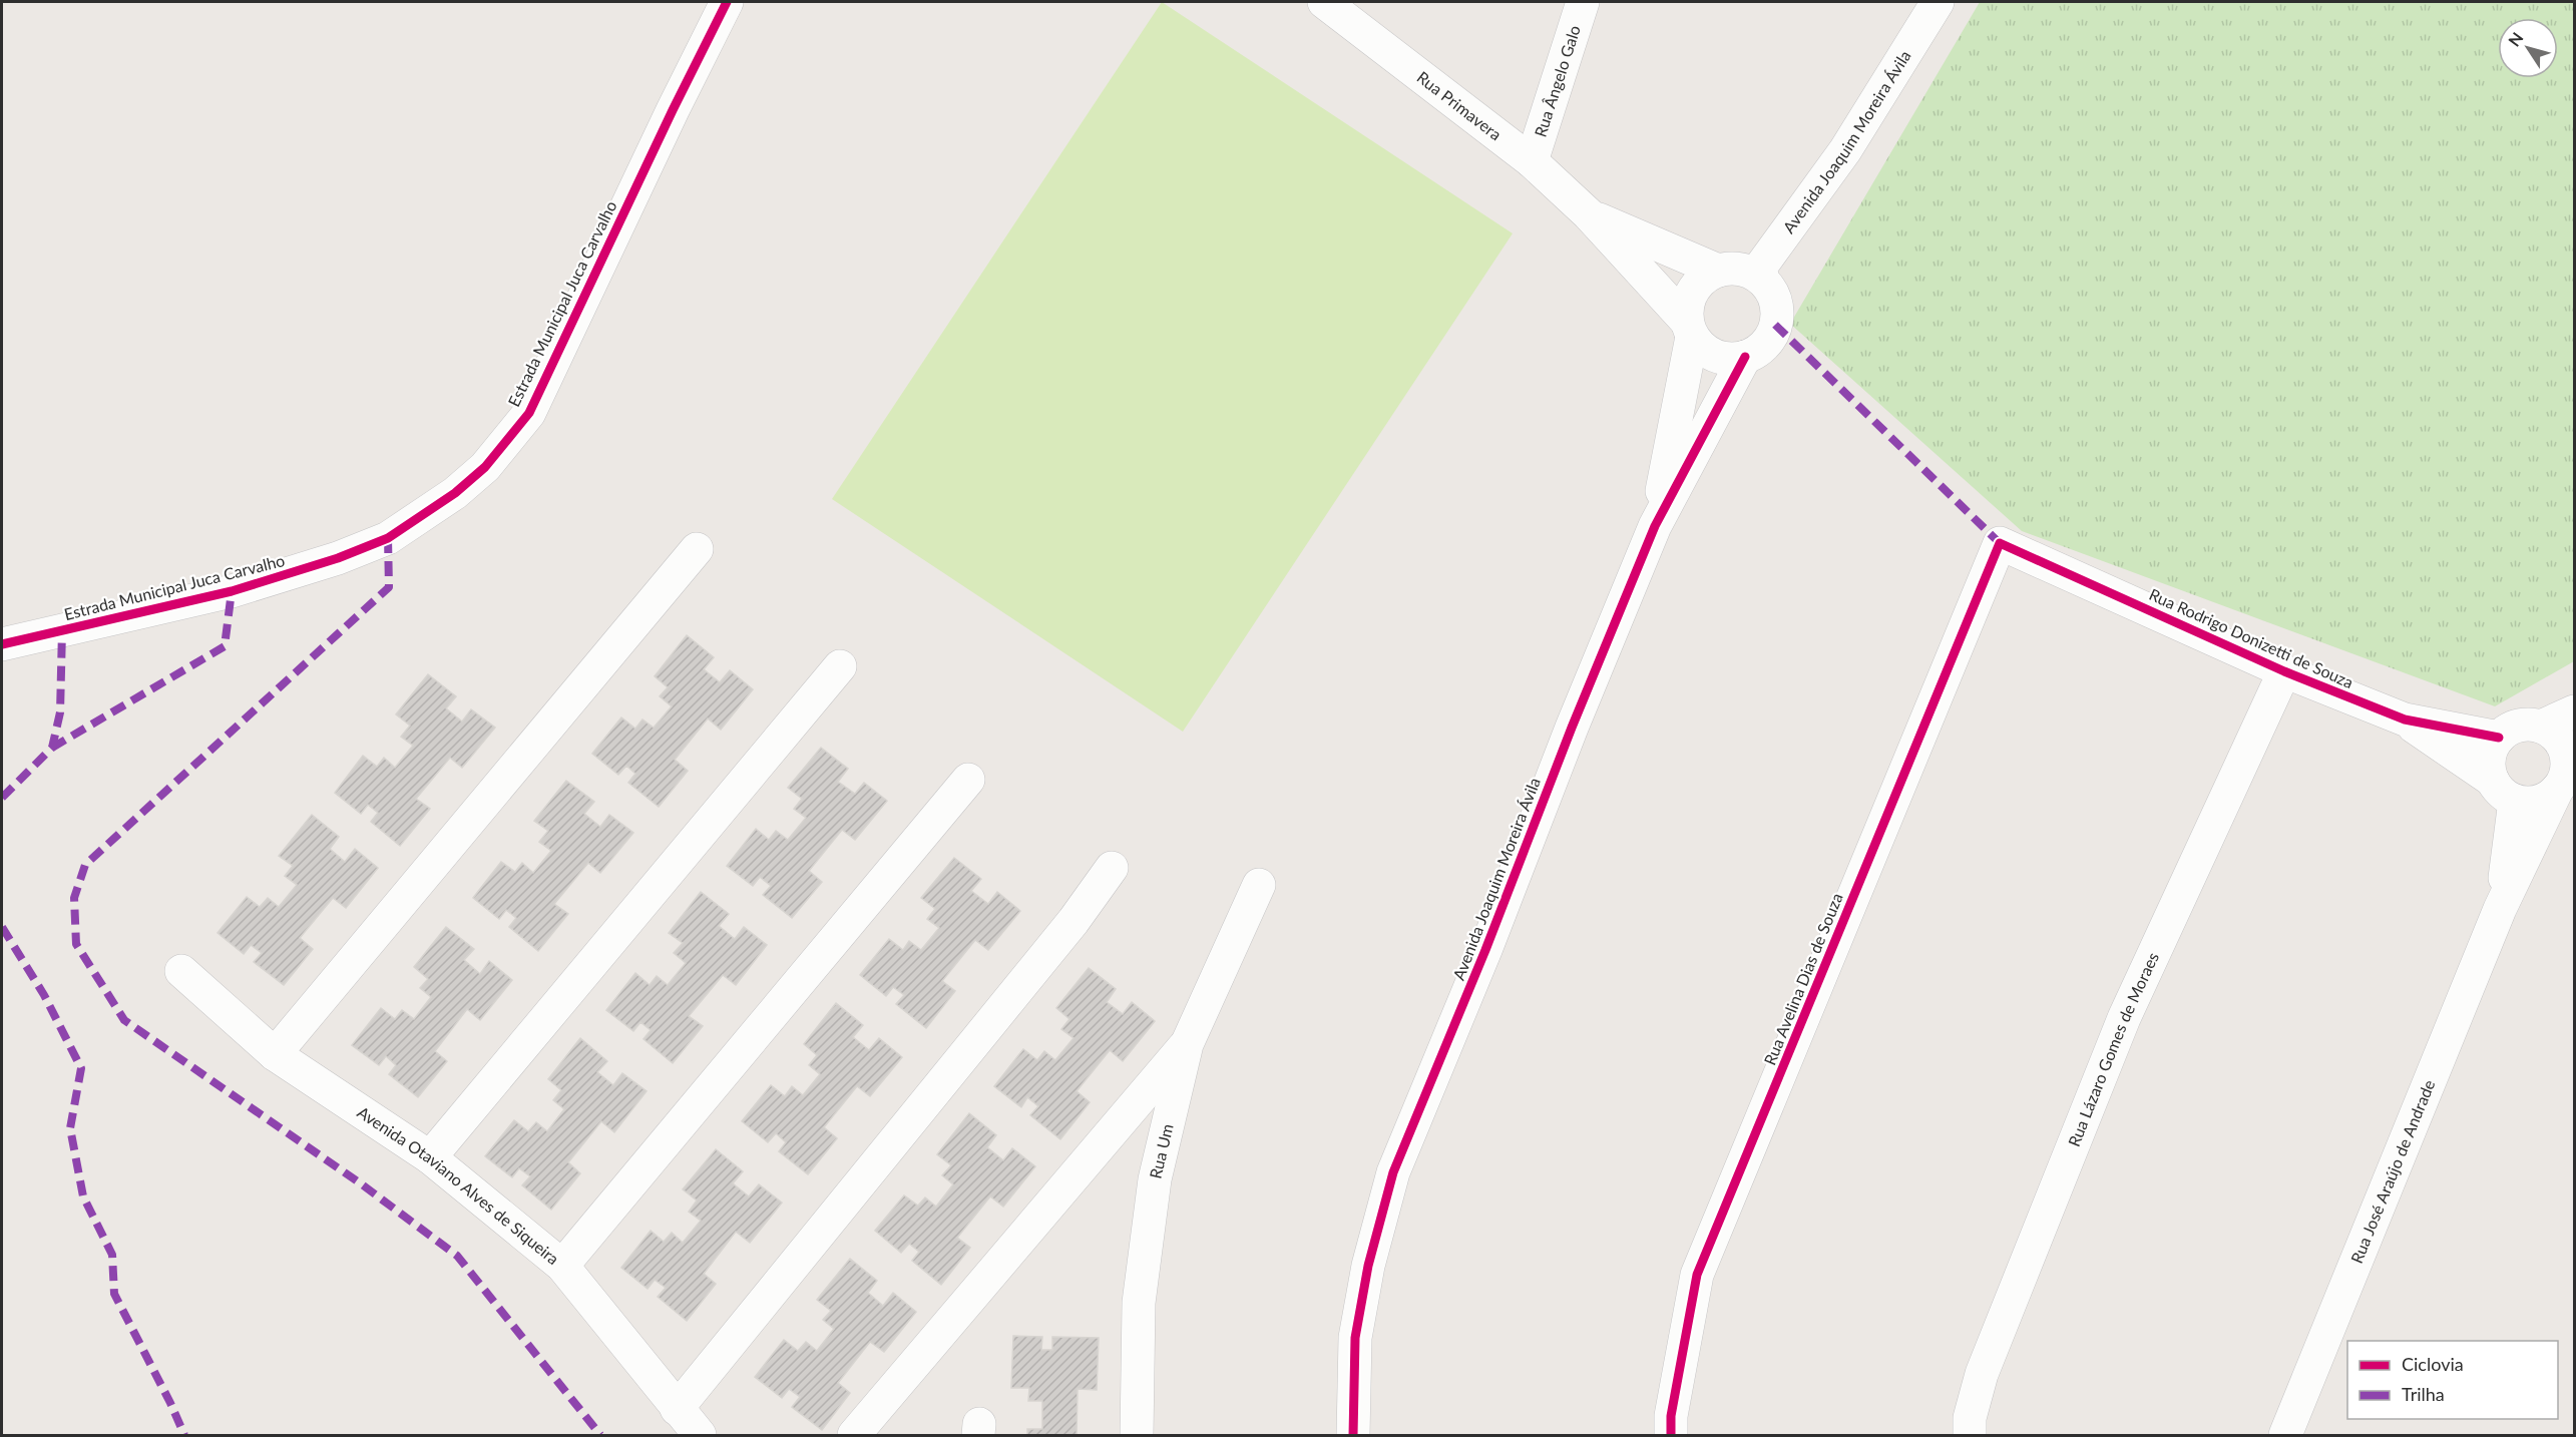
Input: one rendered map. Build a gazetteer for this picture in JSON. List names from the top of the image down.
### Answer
{
  "streets": {
    "street": [
      "Rua Ângelo Galo",
      "Rua Primavera",
      "Avenida Joaquim Moreira Ávila",
      "Estrada Municipal Juca Carvalho",
      "Rua Rodrigo Donizetti de Souza",
      "Rua Avelina Dias de Souza",
      "Rua Lázaro Gomes de Moraes",
      "Rua Um",
      "Rua José Araújo de Andrade",
      "Avenida Otaviano Alves de Siqueira"
    ]
  },
  "crossings": [
    ["Rua Ângelo Galo", "Rua Primavera"],
    ["Rua Primavera", "Avenida Joaquim Moreira Ávila"],
    ["Rua Rodrigo Donizetti de Souza", "Rua Avelina Dias de Souza"],
    ["Rua Rodrigo Donizetti de Souza", "Rua Lázaro Gomes de Moraes"],
    ["Rua Rodrigo Donizetti de Souza", "Rua José Araújo de Andrade"]
  ],
  "legend": ["Ciclovia", "Trilha"],
  "north": "top left"
}
